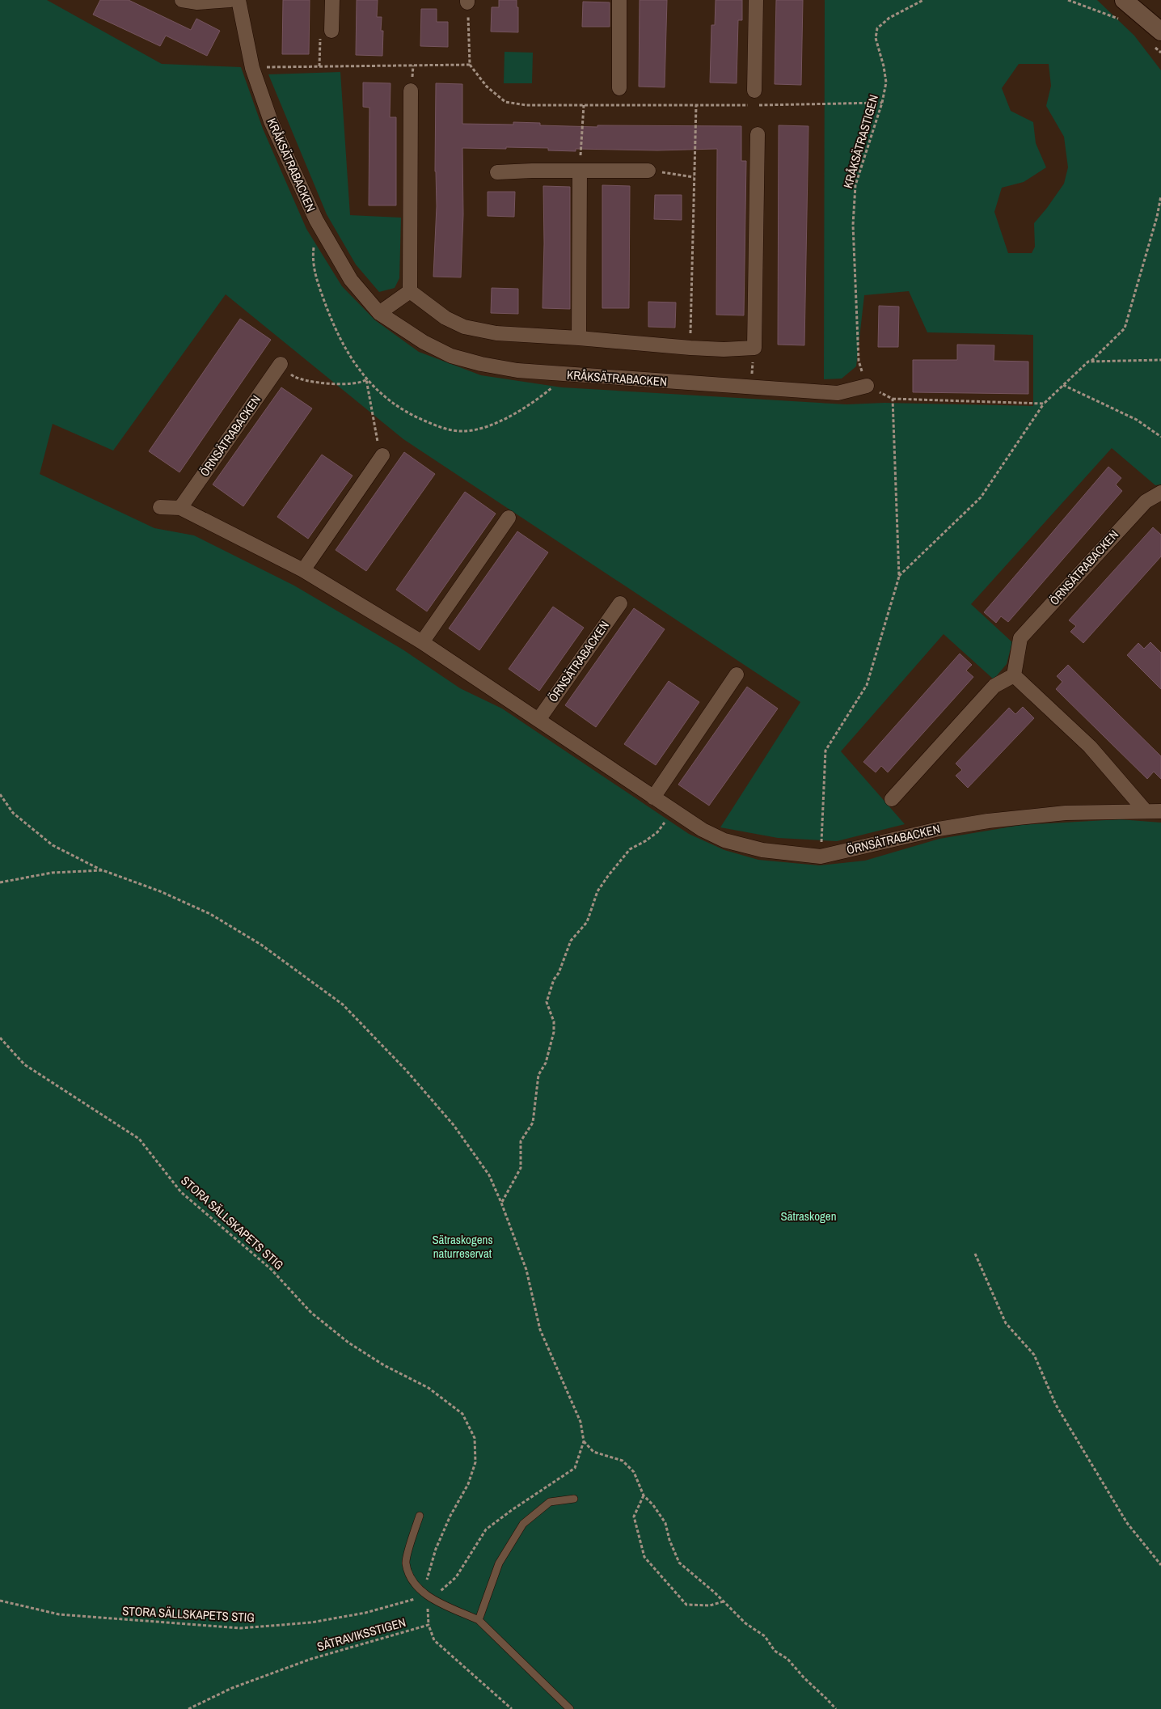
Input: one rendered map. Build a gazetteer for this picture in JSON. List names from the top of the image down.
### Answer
{
  "streets": {
    "street": ["KRÅKSÄTRABACKEN", "ÖRNSÄTRABACKEN"],
    "path": ["KRÅKSÄTRASTIGEN", "STORA SÄLLSKAPETS STIG", "SÄTRAVIKSSTIGEN"]
  },
  "crossings": [
    ["KRÅKSÄTRASTIGEN", "KRÅKSÄTRABACKEN"]
  ],
  "parks": ["Sätraskogen", "Sätraskogens naturreservat"]
}
